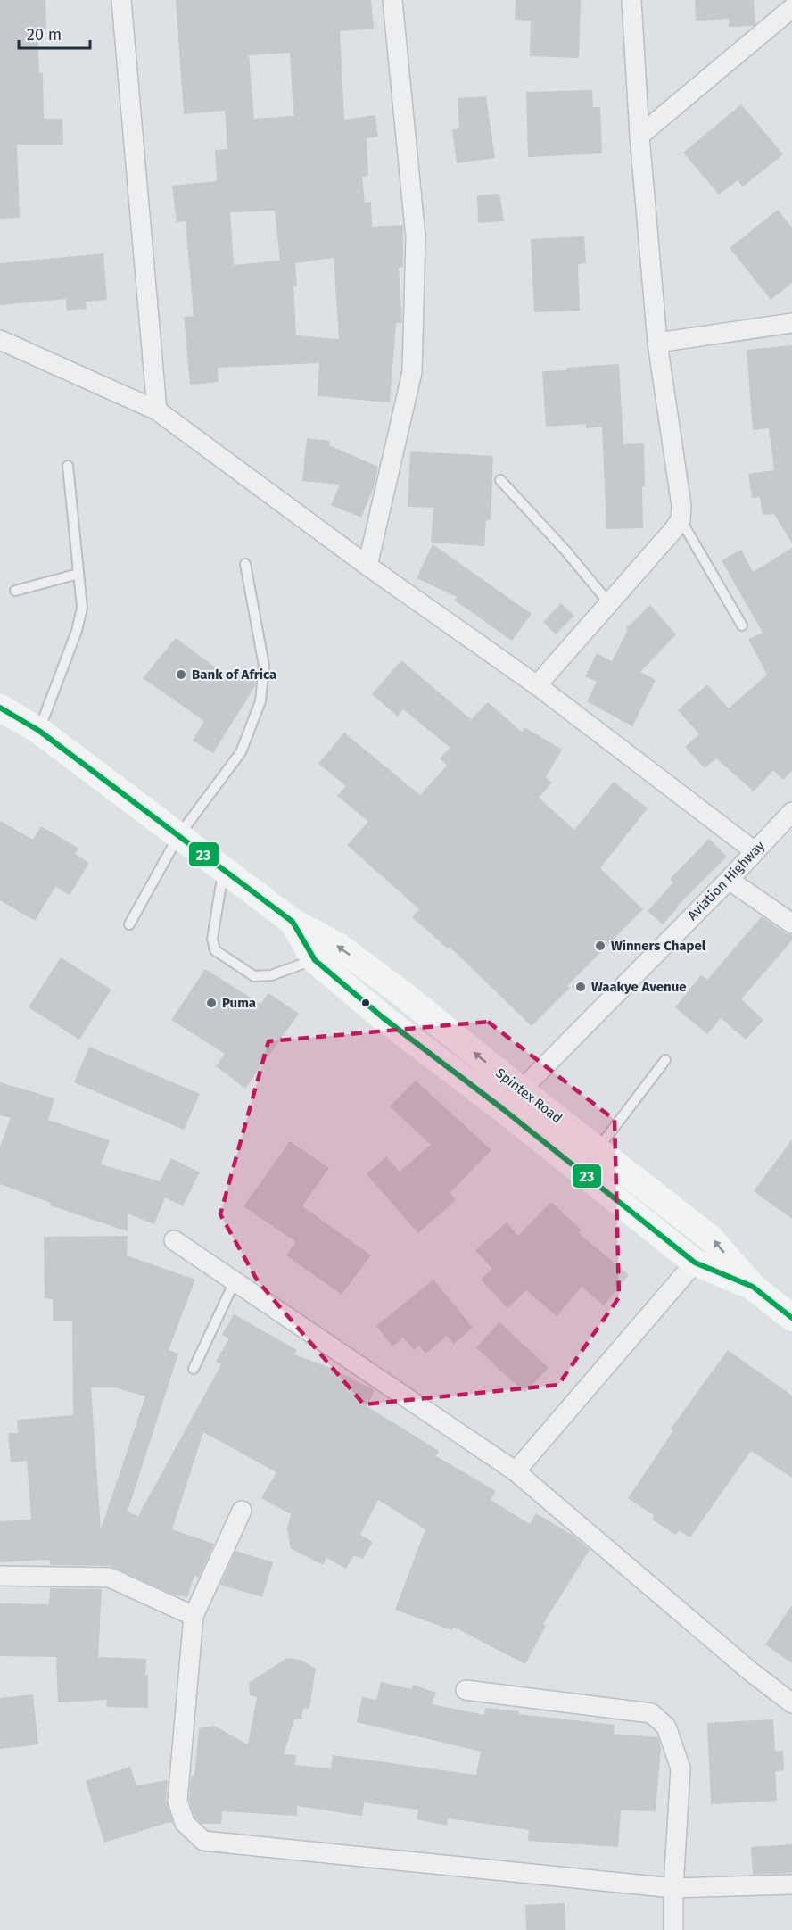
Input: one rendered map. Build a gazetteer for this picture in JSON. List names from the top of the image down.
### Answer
{
  "streets": {
    "main road": ["Spintex Road"],
    "street": ["Aviation Highway"]
  },
  "crossings": [
    ["Aviation Highway", "Spintex Road"]
  ],
  "places": [
    "Bank of Africa",
    "Winners Chapel",
    "Waakye Avenue",
    "Puma"
  ],
  "lines": ["transit line 23"],
  "scale_bar": "20 m"
}
